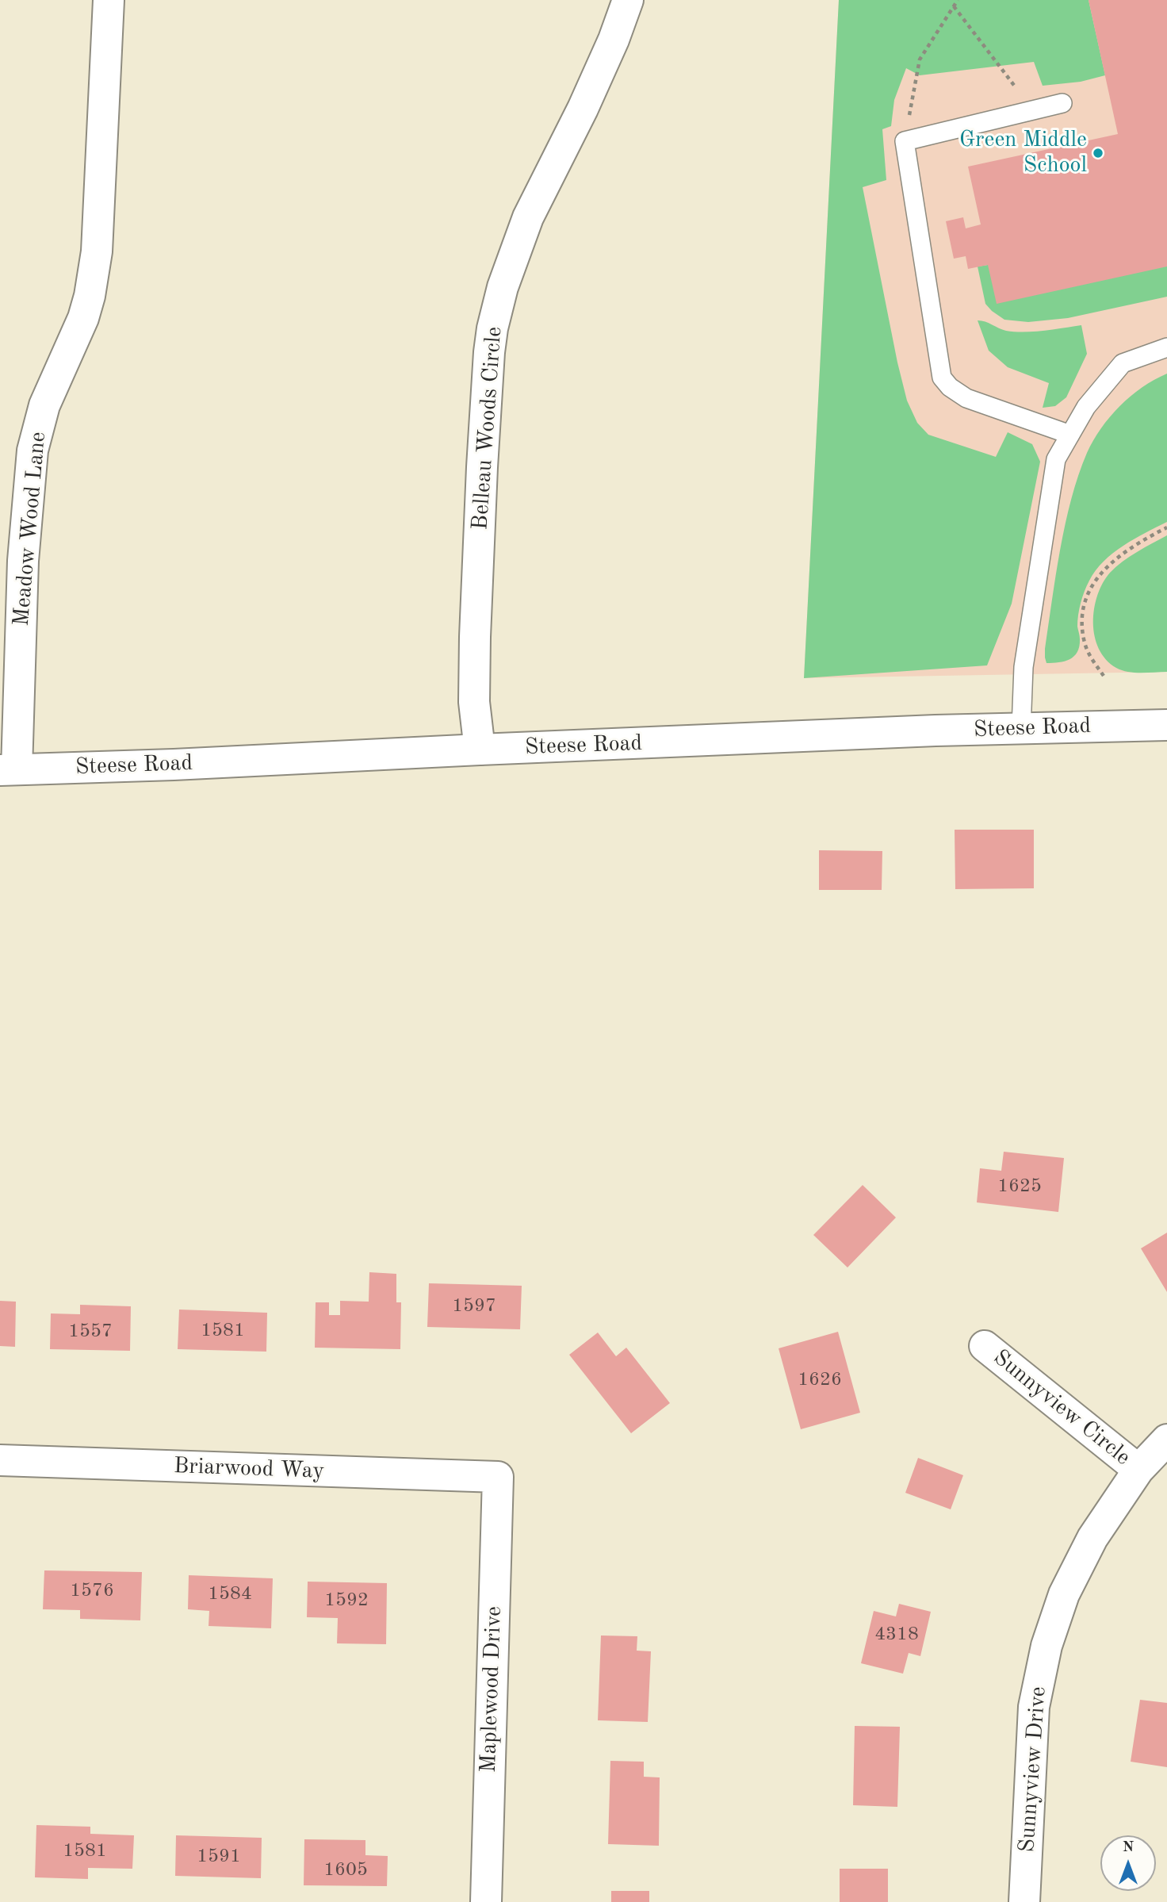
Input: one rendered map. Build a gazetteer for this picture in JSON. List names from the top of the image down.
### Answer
{
  "streets": {
    "street": [
      "Belleau Woods Circle",
      "Meadow Wood Lane",
      "Steese Road",
      "Sunnyview Circle",
      "Briarwood Way",
      "Maplewood Drive",
      "Sunnyview Drive"
    ]
  },
  "crossings": [
    ["Belleau Woods Circle", "Steese Road"],
    ["Meadow Wood Lane", "Steese Road"],
    ["Sunnyview Circle", "Sunnyview Drive"],
    ["Briarwood Way", "Maplewood Drive"]
  ],
  "places": ["Green Middle School"],
  "house_numbers": [
    "1625",
    "1597",
    "1581",
    "1557",
    "1626",
    "1576",
    "1584",
    "1592",
    "4318",
    "1581",
    "1591",
    "1605"
  ],
  "north": "top"
}
